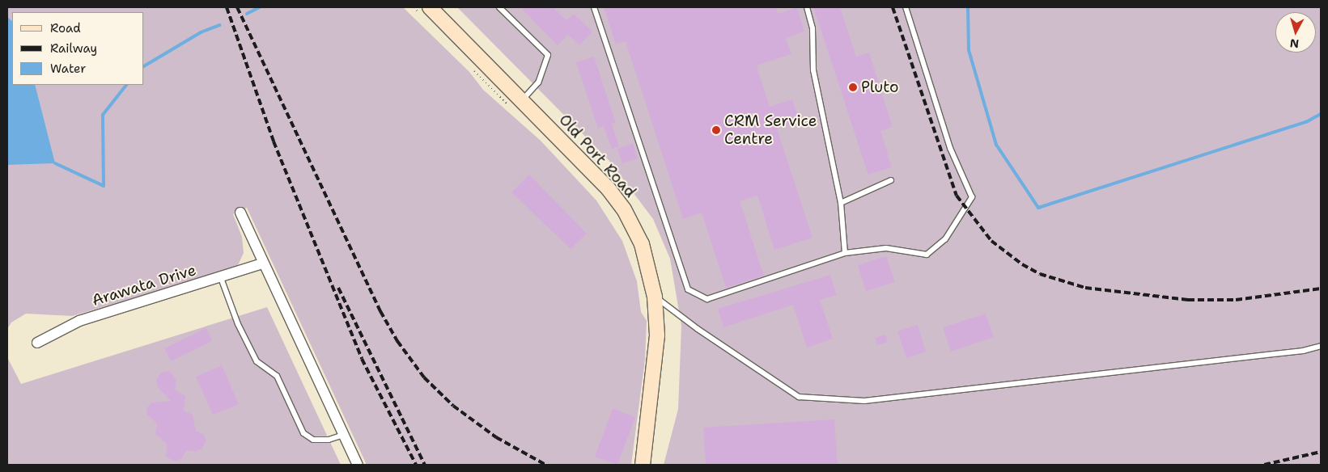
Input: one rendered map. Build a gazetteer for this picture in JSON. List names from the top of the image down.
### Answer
{
  "streets": {
    "street": ["Old Port Road", "Arawata Drive"]
  },
  "places": ["Pluto", "CRM Service Centre"],
  "legend": ["Road", "Railway", "Water"],
  "north": "bottom"
}
